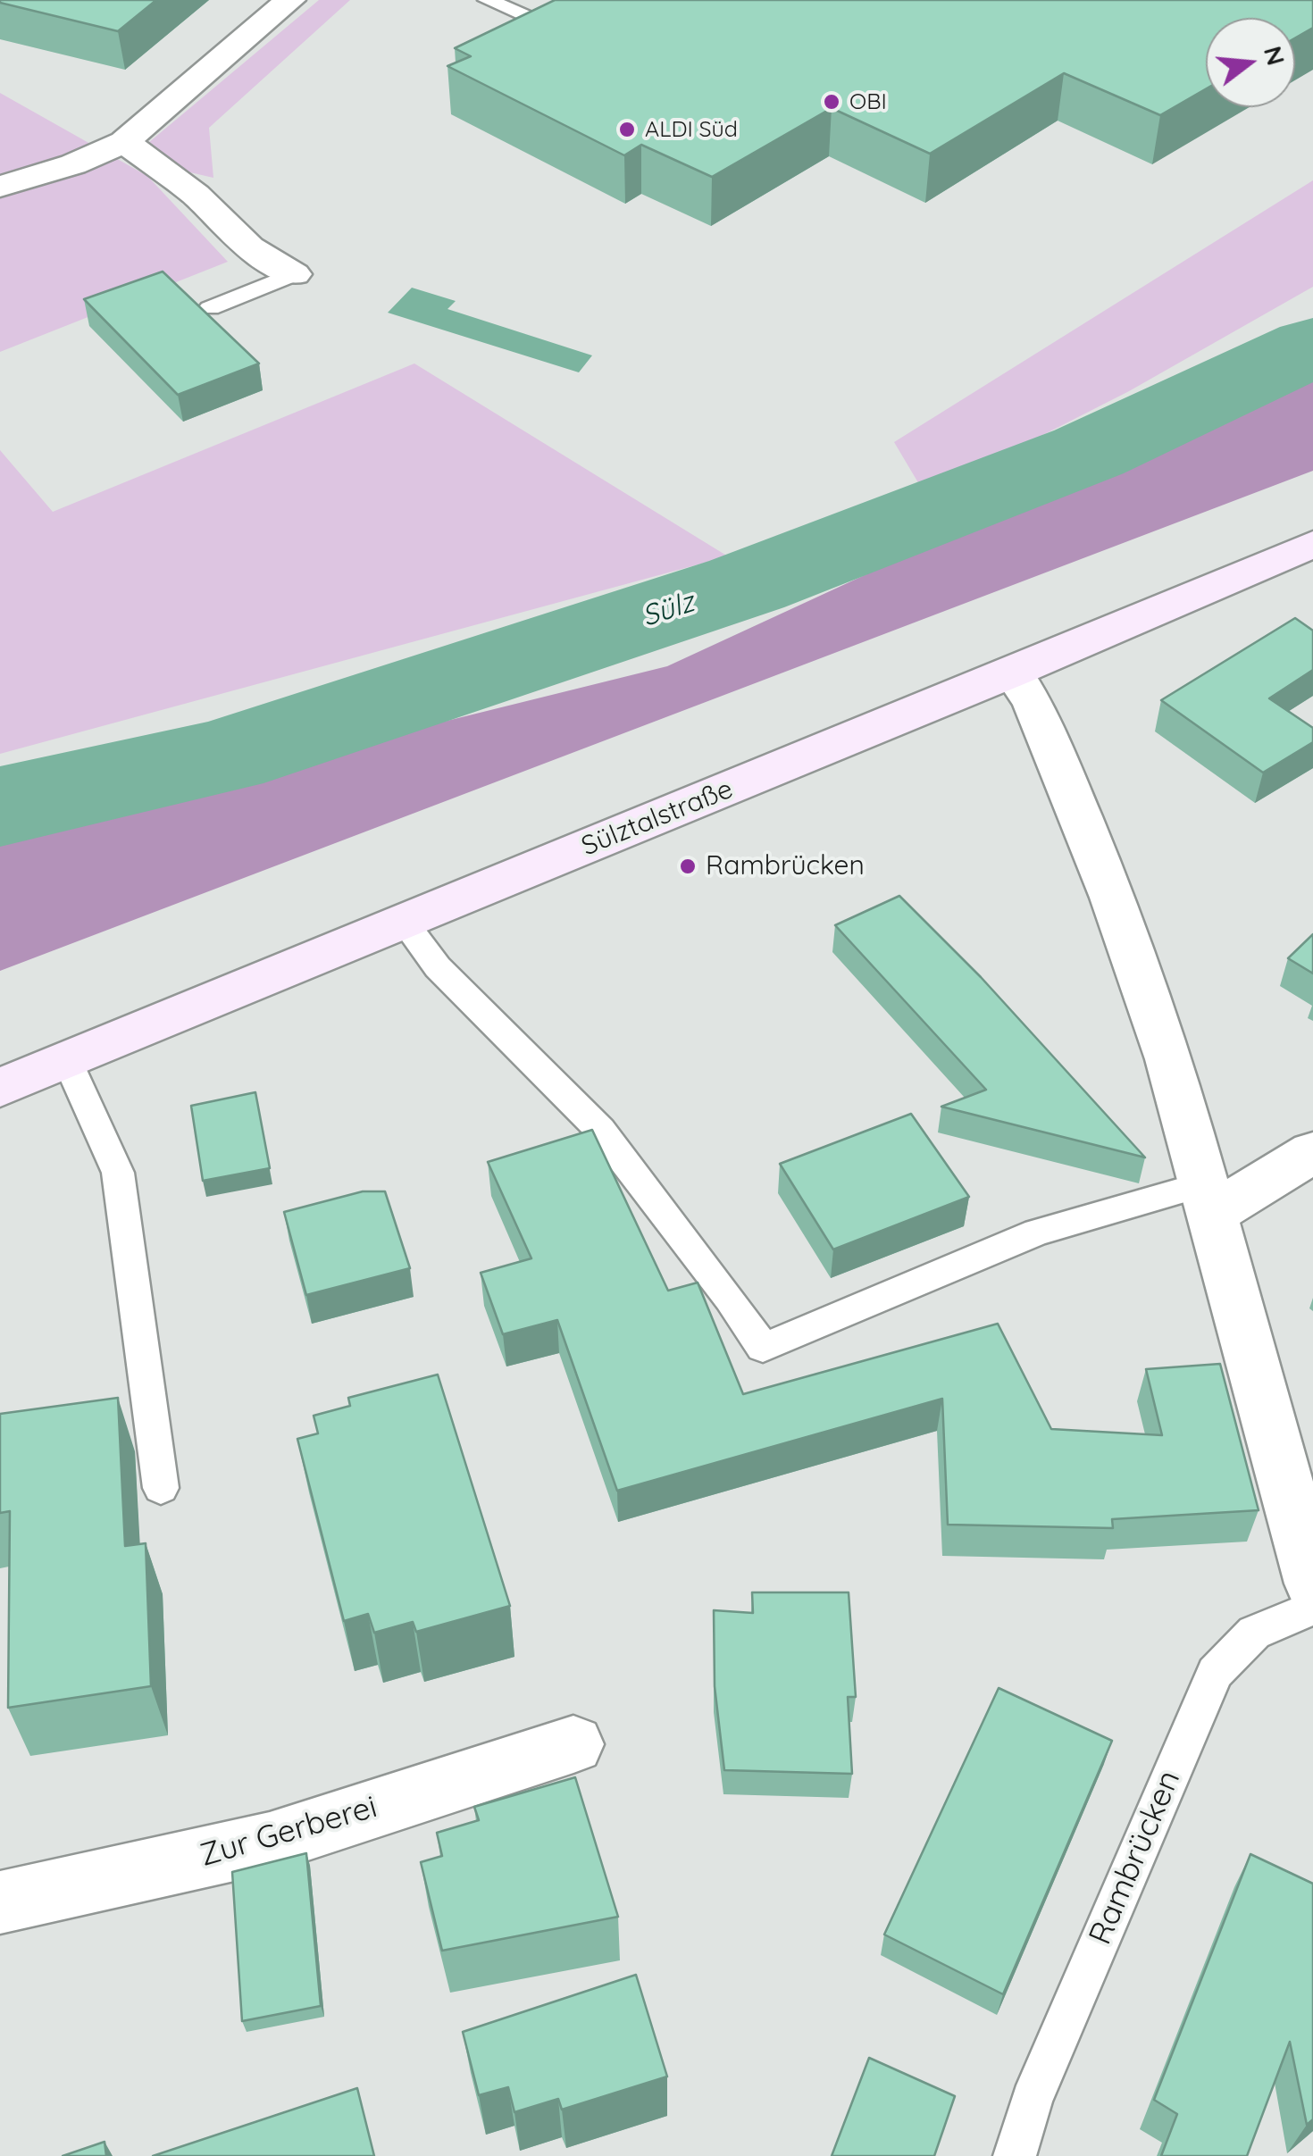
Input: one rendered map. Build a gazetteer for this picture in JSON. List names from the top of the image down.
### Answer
{
  "streets": {
    "main road": ["Sülztalstraße"],
    "street": ["Zur Gerberei"],
    "lane": ["Rambrücken"]
  },
  "water": ["Sülz"],
  "places": ["OBI", "ALDI Süd", "Rambrücken"],
  "north": "right"
}
